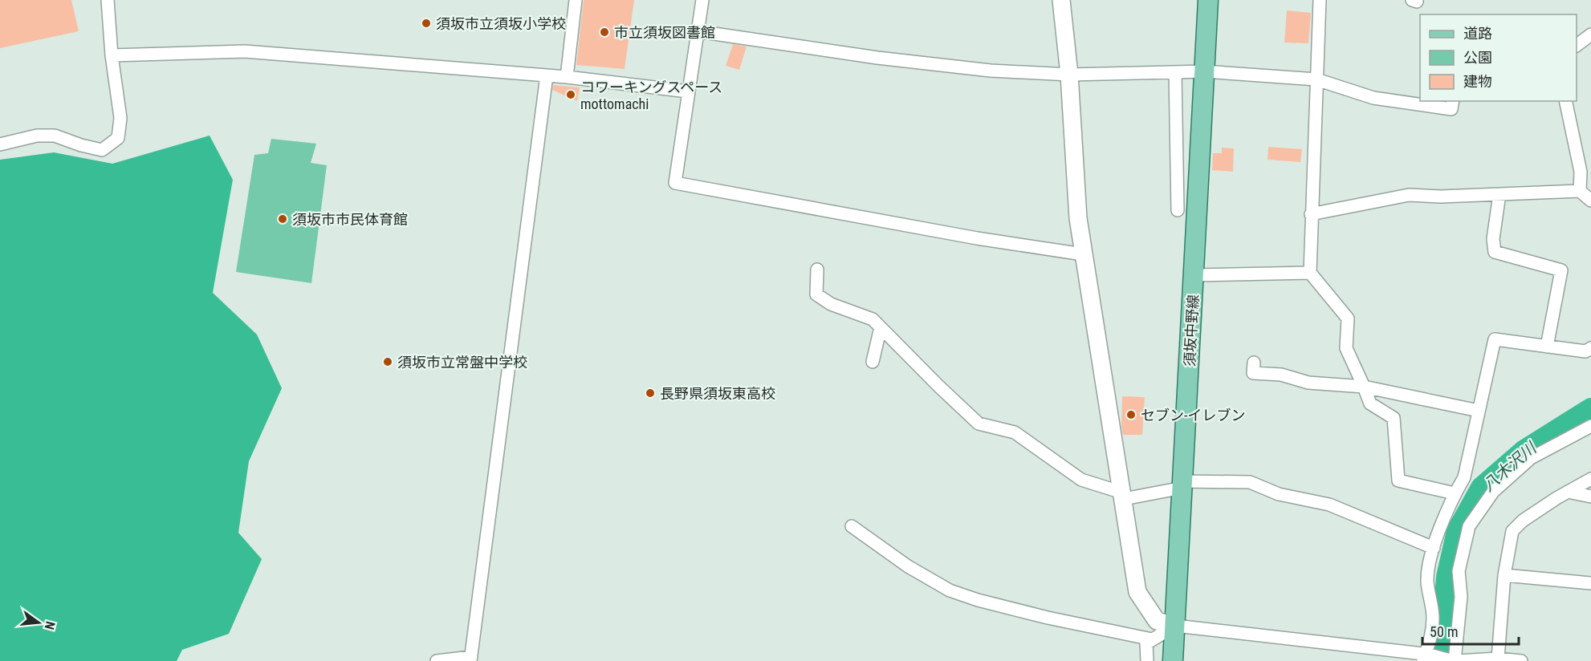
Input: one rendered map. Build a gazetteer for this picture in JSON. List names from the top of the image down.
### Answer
{
  "streets": {
    "main road": ["須坂中野線"]
  },
  "water": ["八木沢川"],
  "places": [
    "須坂市立須坂小学校",
    "市立須坂図書館",
    "コワーキングスペース mottomachi",
    "須坂市市民体育館",
    "須坂市立常盤中学校",
    "長野県須坂東高校",
    "セブン-イレブン"
  ],
  "legend": ["道路", "公園", "建物"],
  "scale_bar": "50 m",
  "north": "right"
}
